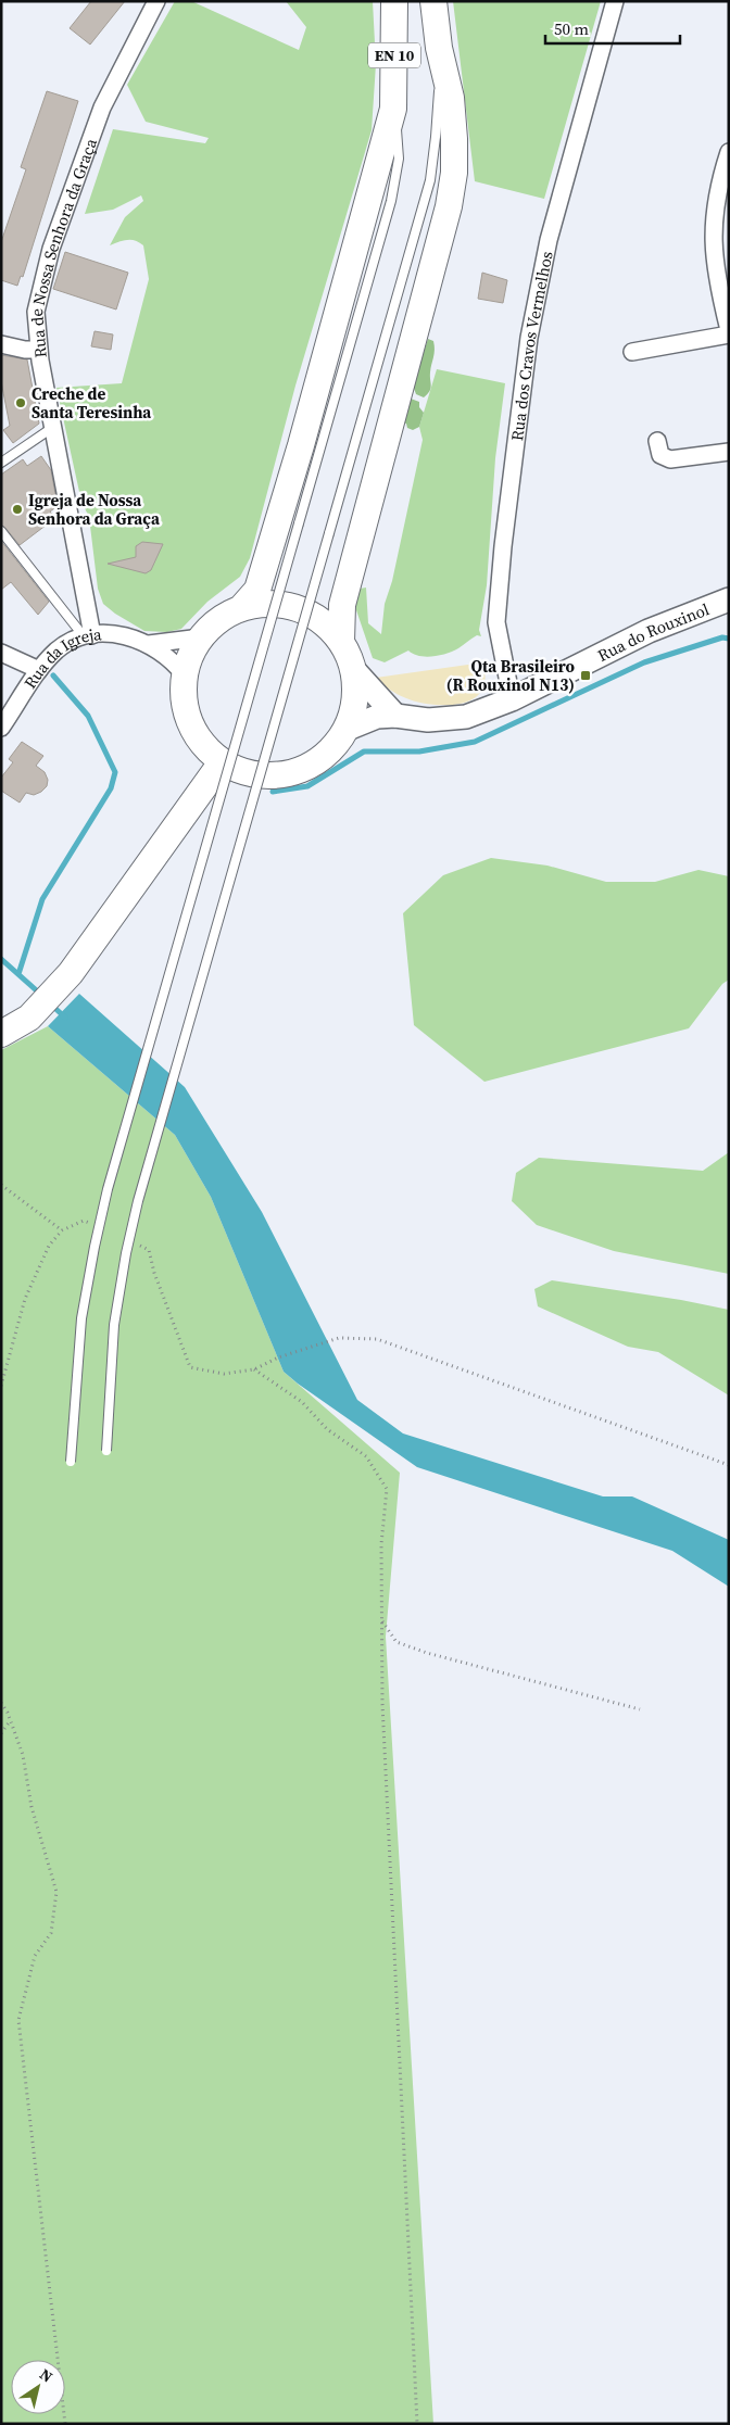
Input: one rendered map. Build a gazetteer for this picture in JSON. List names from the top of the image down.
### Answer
{
  "streets": {
    "main road": ["EN 10", "Rua do Rouxinol"],
    "street": ["Rua de Nossa Senhora da Graça", "Rua dos Cravos Vermelhos", "Rua da Igreja"]
  },
  "crossings": [
    ["Rua de Nossa Senhora da Graça", "Rua da Igreja"],
    ["Rua dos Cravos Vermelhos", "Rua do Rouxinol"],
    ["Rua do Rouxinol", "Rua da Igreja"]
  ],
  "places": {
    "other": ["Creche de Santa Teresinha", "Igreja de Nossa Senhora da Graça"],
    "transit": ["Qta Brasileiro (R Rouxinol N13)"]
  },
  "scale_bar": "50 m",
  "north": "top right"
}
